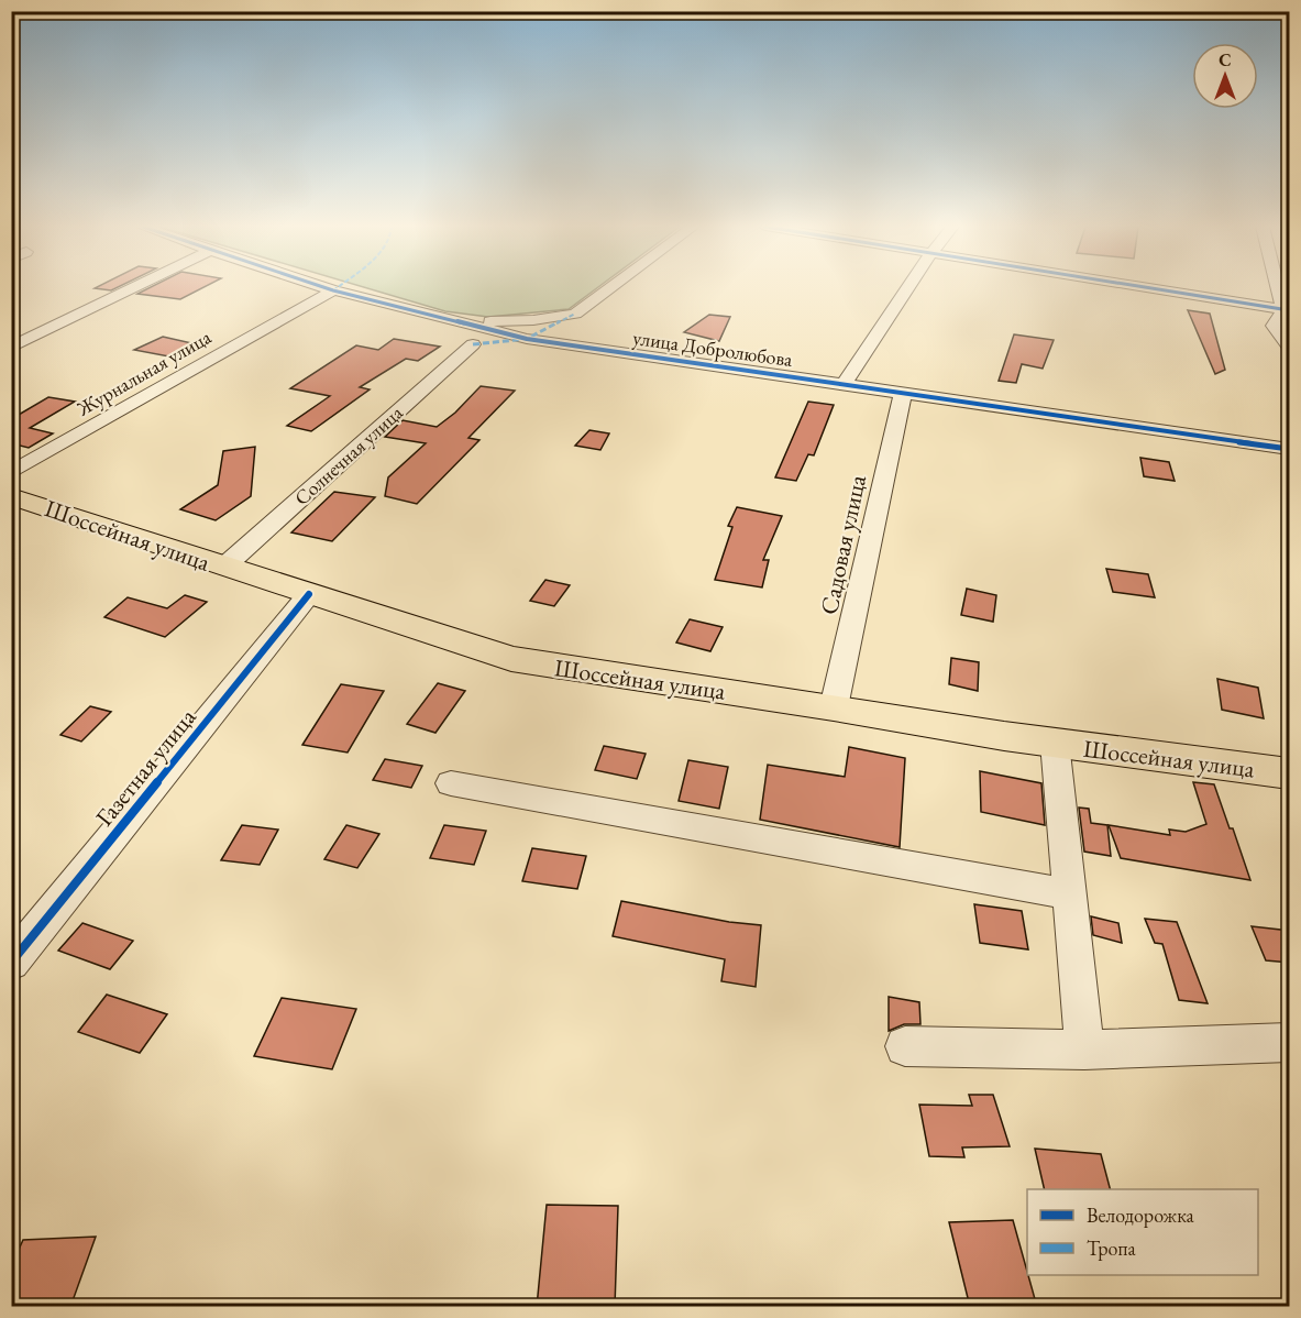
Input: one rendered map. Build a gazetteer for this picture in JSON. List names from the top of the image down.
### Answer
{
  "streets": {
    "main road": ["Шоссейная улица"],
    "street": [
      "улица Добролюбова",
      "Журнальная улица",
      "Солнечная улица",
      "Садовая улица",
      "Газетная улица"
    ]
  },
  "crossings": [
    ["улица Добролюбова", "Журнальная улица"],
    ["улица Добролюбова", "Садовая улица"],
    ["Солнечная улица", "Шоссейная улица"],
    ["Шоссейная улица", "Садовая улица"],
    ["Шоссейная улица", "Газетная улица"]
  ],
  "legend": ["Велодорожка", "Тропа"],
  "north": "top"
}
